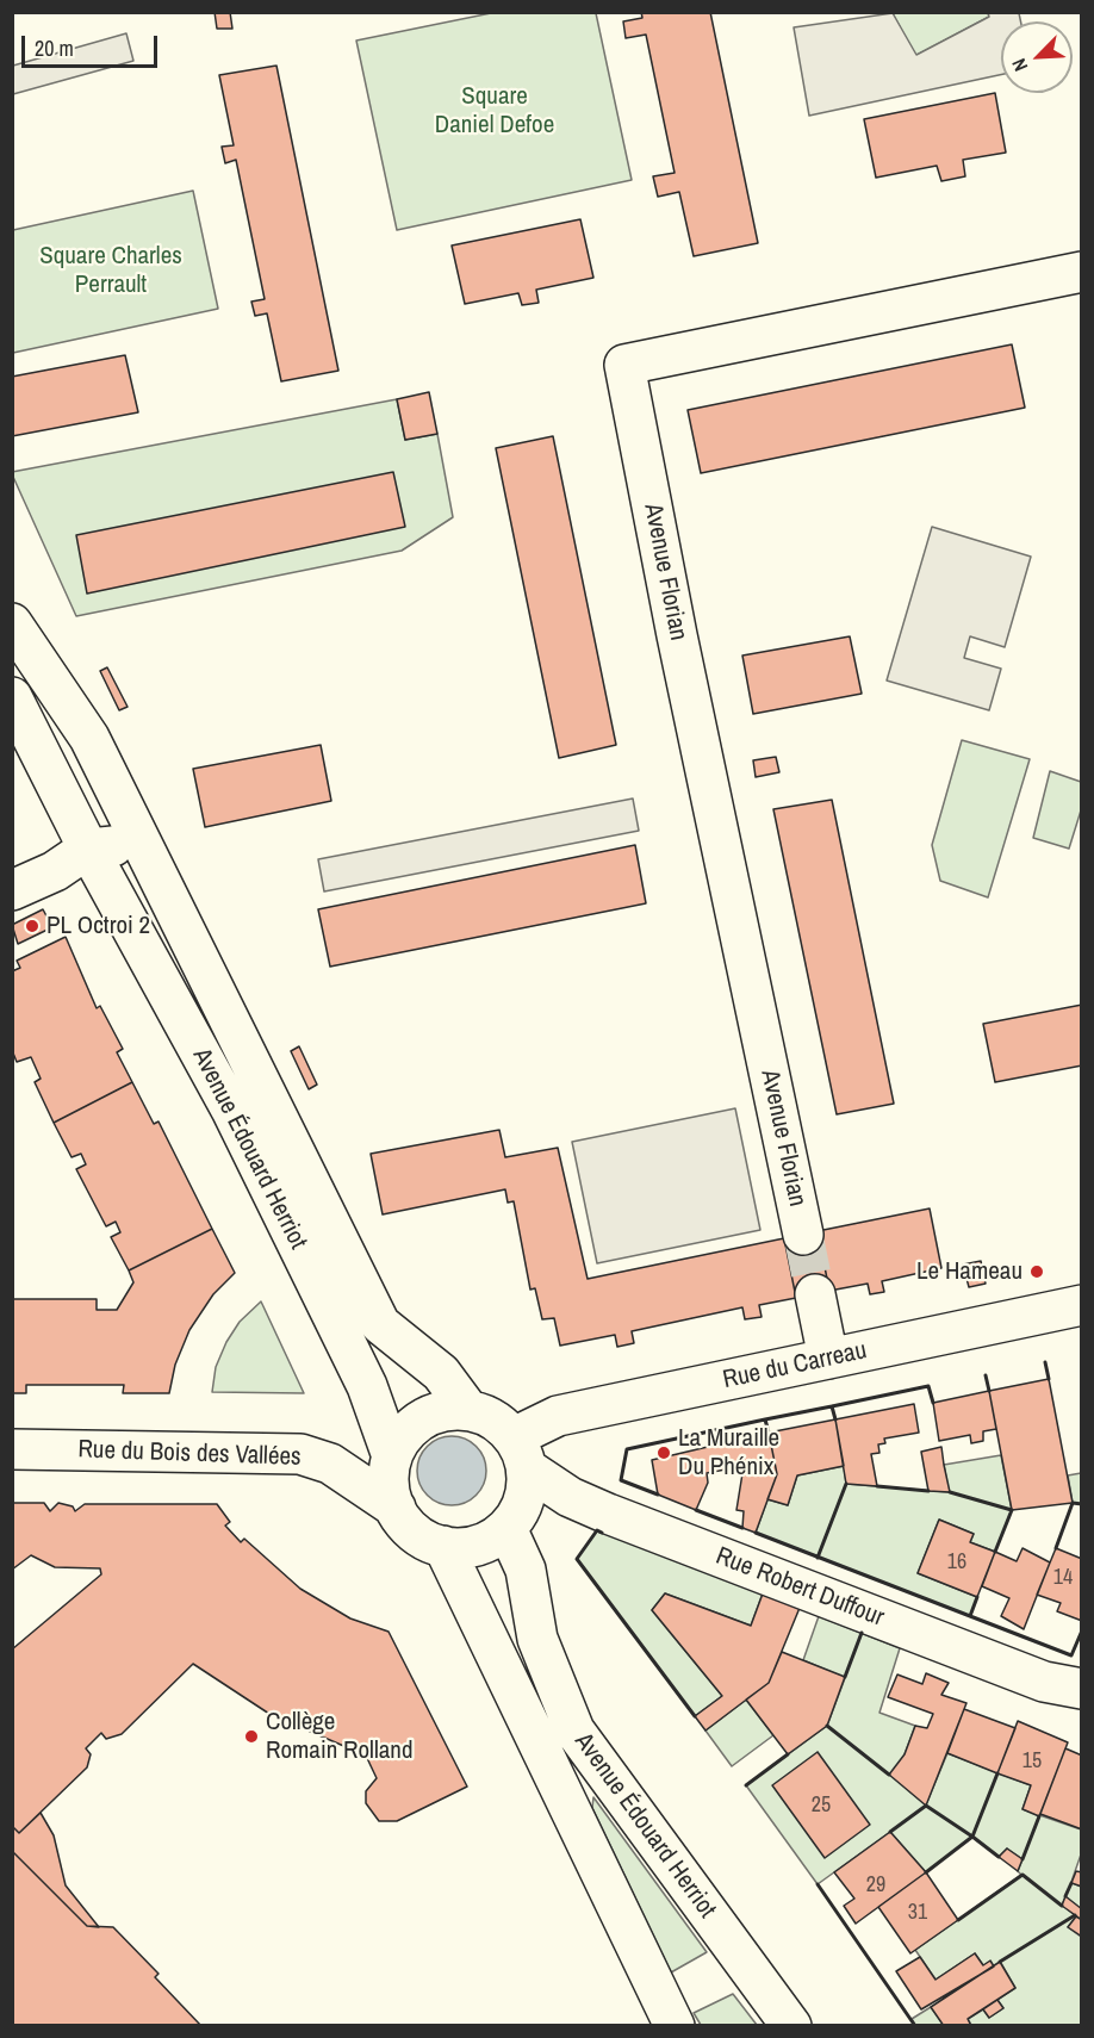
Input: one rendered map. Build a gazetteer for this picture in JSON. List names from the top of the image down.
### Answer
{
  "streets": {
    "street": [
      "Avenue Florian",
      "Avenue Édouard Herriot",
      "Rue du Carreau",
      "Rue du Bois des Vallées",
      "Rue Robert Duffour"
    ]
  },
  "crossings": [
    ["Avenue Édouard Herriot", "Rue du Carreau"],
    ["Avenue Édouard Herriot", "Rue du Bois des Vallées"],
    ["Avenue Édouard Herriot", "Rue Robert Duffour"],
    ["Rue du Carreau", "Rue du Bois des Vallées"],
    ["Rue du Carreau", "Rue Robert Duffour"],
    ["Rue du Bois des Vallées", "Rue Robert Duffour"]
  ],
  "parks": ["Square Daniel Defoe", "Square Charles Perrault"],
  "places": [
    "PL Octroi 2",
    "Le Hameau",
    "La Muraille Du Phénix",
    "Collège Romain Rolland"
  ],
  "house_numbers": [
    "16",
    "14",
    "15",
    "25",
    "29",
    "31"
  ],
  "scale_bar": "20 m",
  "north": "bottom left"
}
